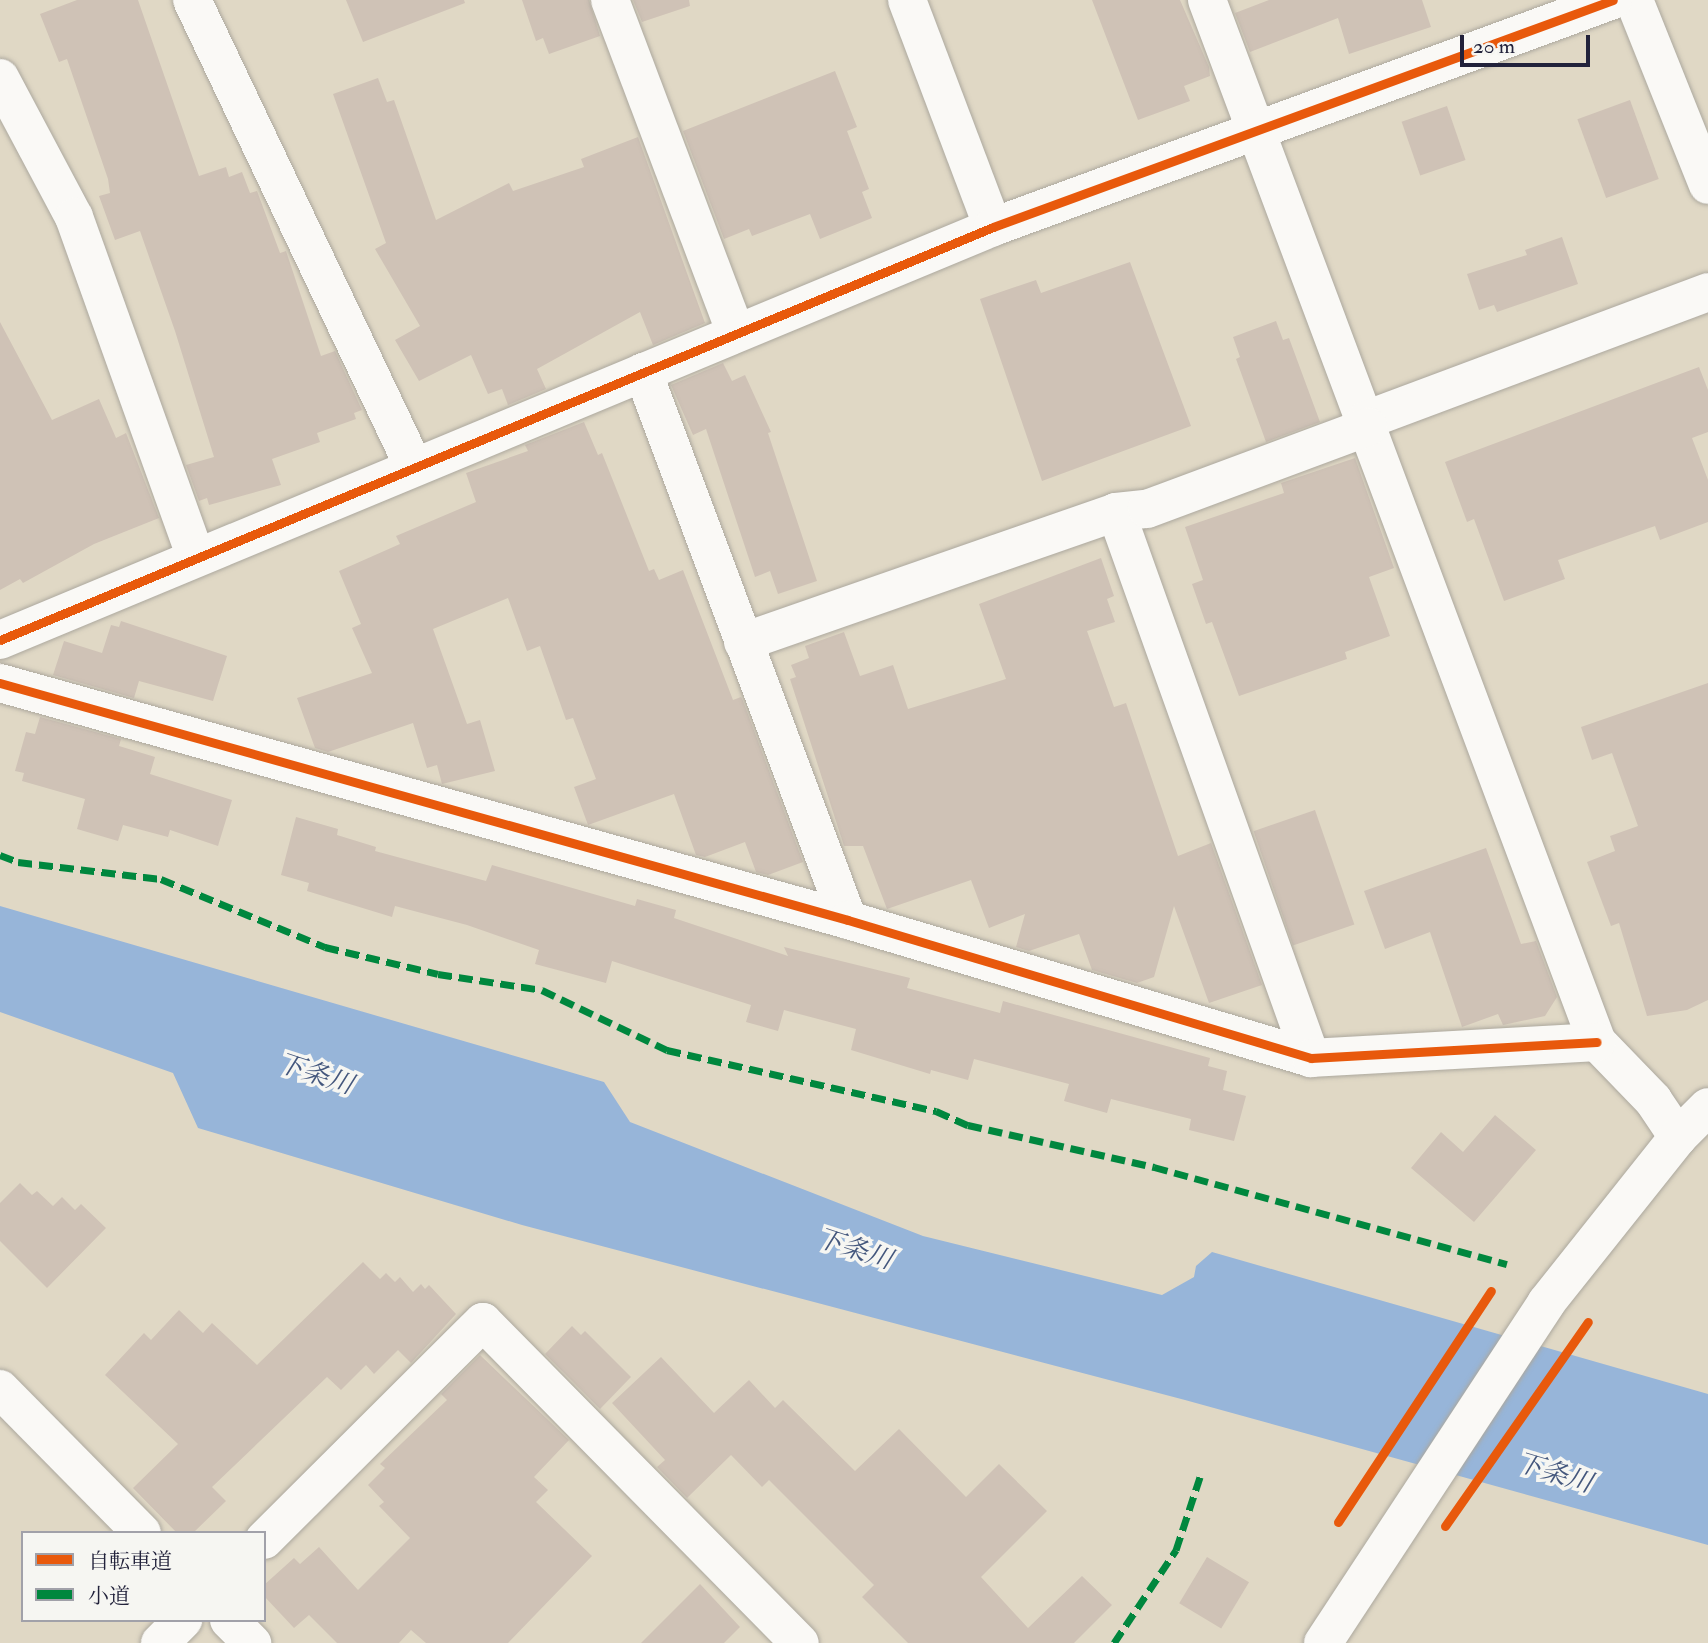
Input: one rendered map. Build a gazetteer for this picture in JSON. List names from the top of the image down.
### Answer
{
  "water": ["下条川"],
  "legend": ["自転車道", "小道"],
  "scale_bar": "20 m"
}
